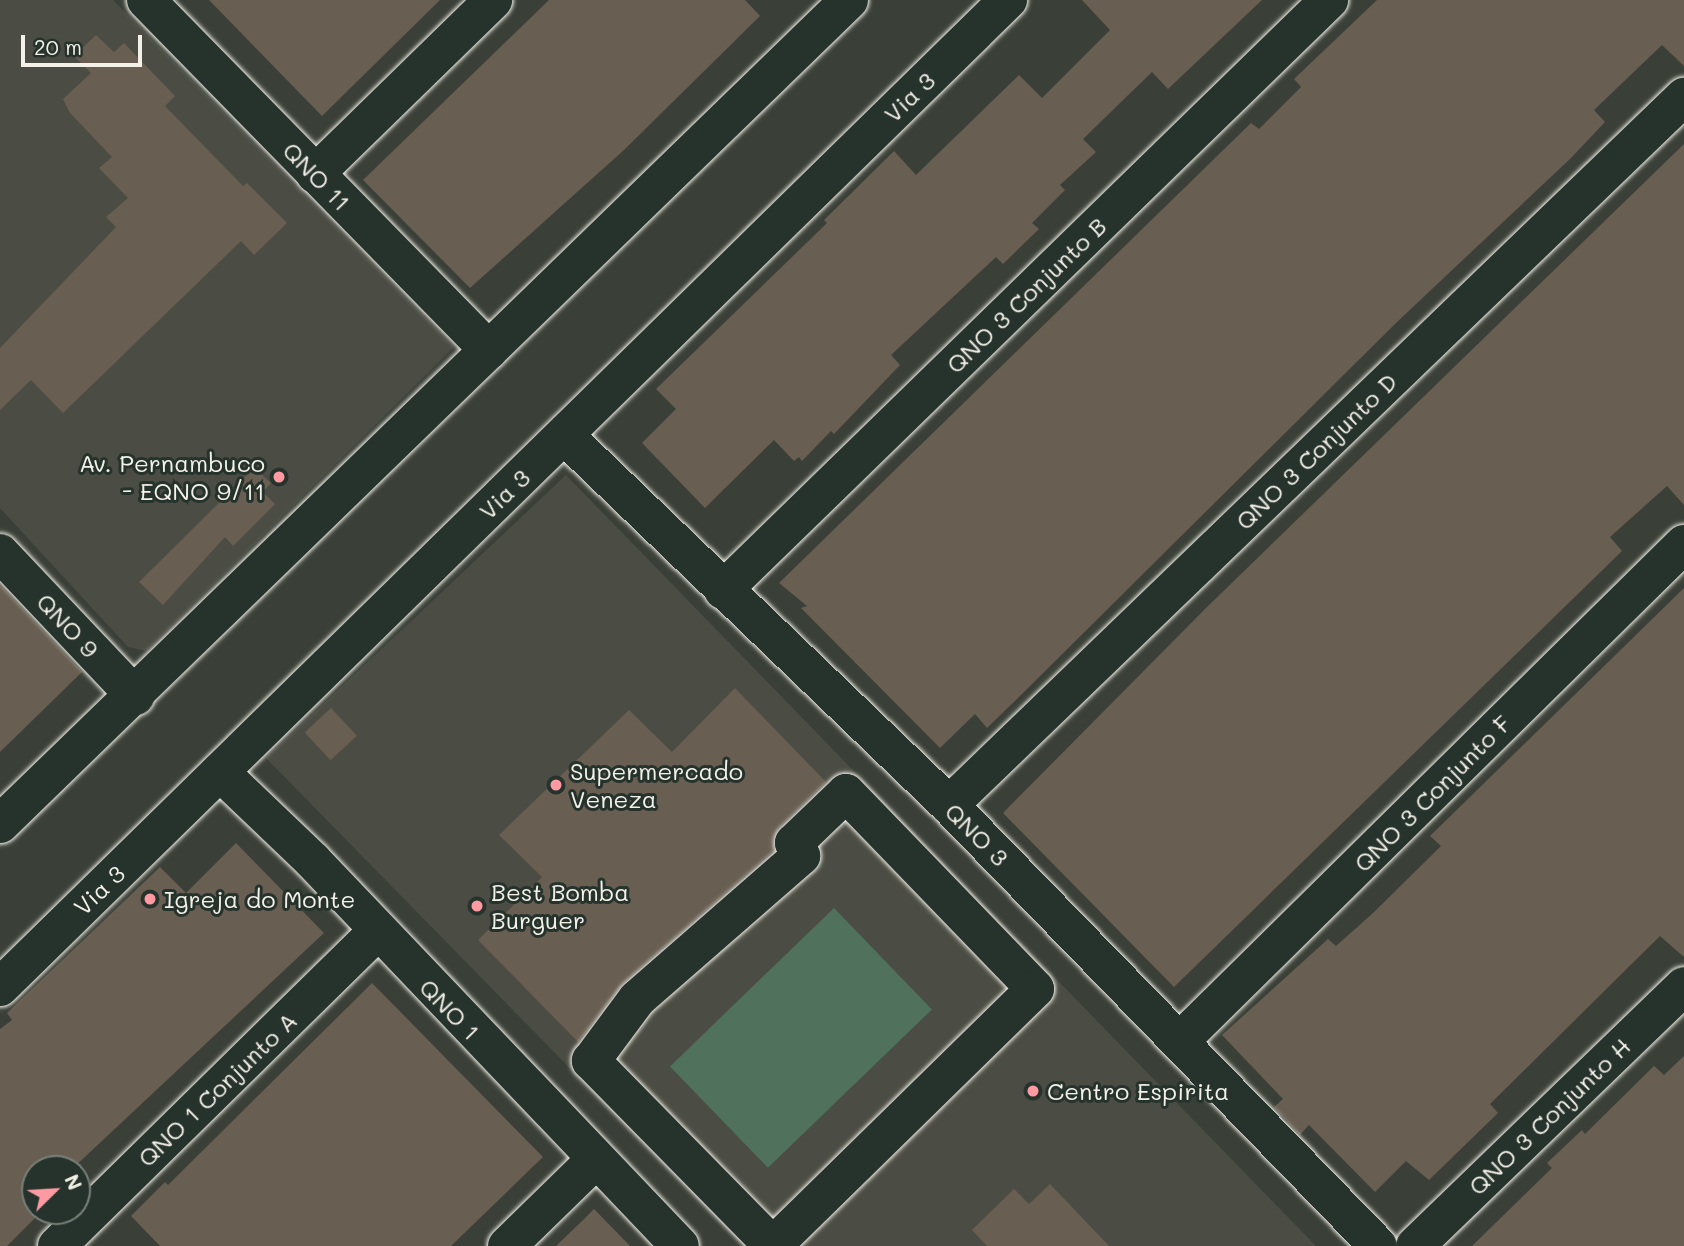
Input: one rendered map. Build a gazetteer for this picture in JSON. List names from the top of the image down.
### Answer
{
  "streets": {
    "street": [
      "Via 3",
      "QNO 11",
      "QNO 3 Conjunto B",
      "QNO 3 Conjunto D",
      "QNO 9",
      "QNO 3 Conjunto F",
      "QNO 3",
      "QNO 1",
      "QNO 1 Conjunto A",
      "QNO 3 Conjunto H"
    ]
  },
  "crossings": [
    ["Via 3", "QNO 3"],
    ["Via 3", "QNO 1"],
    ["QNO 3 Conjunto B", "QNO 3"],
    ["QNO 3 Conjunto D", "QNO 3"],
    ["QNO 3 Conjunto F", "QNO 3"],
    ["QNO 1", "QNO 1 Conjunto A"]
  ],
  "places": [
    "Av. Pernambuco - EQNO 9/11",
    "Supermercado Veneza",
    "Igreja do Monte",
    "Best Bomba Burguer",
    "Centro Espirita"
  ],
  "scale_bar": "20 m",
  "north": "top right"
}
